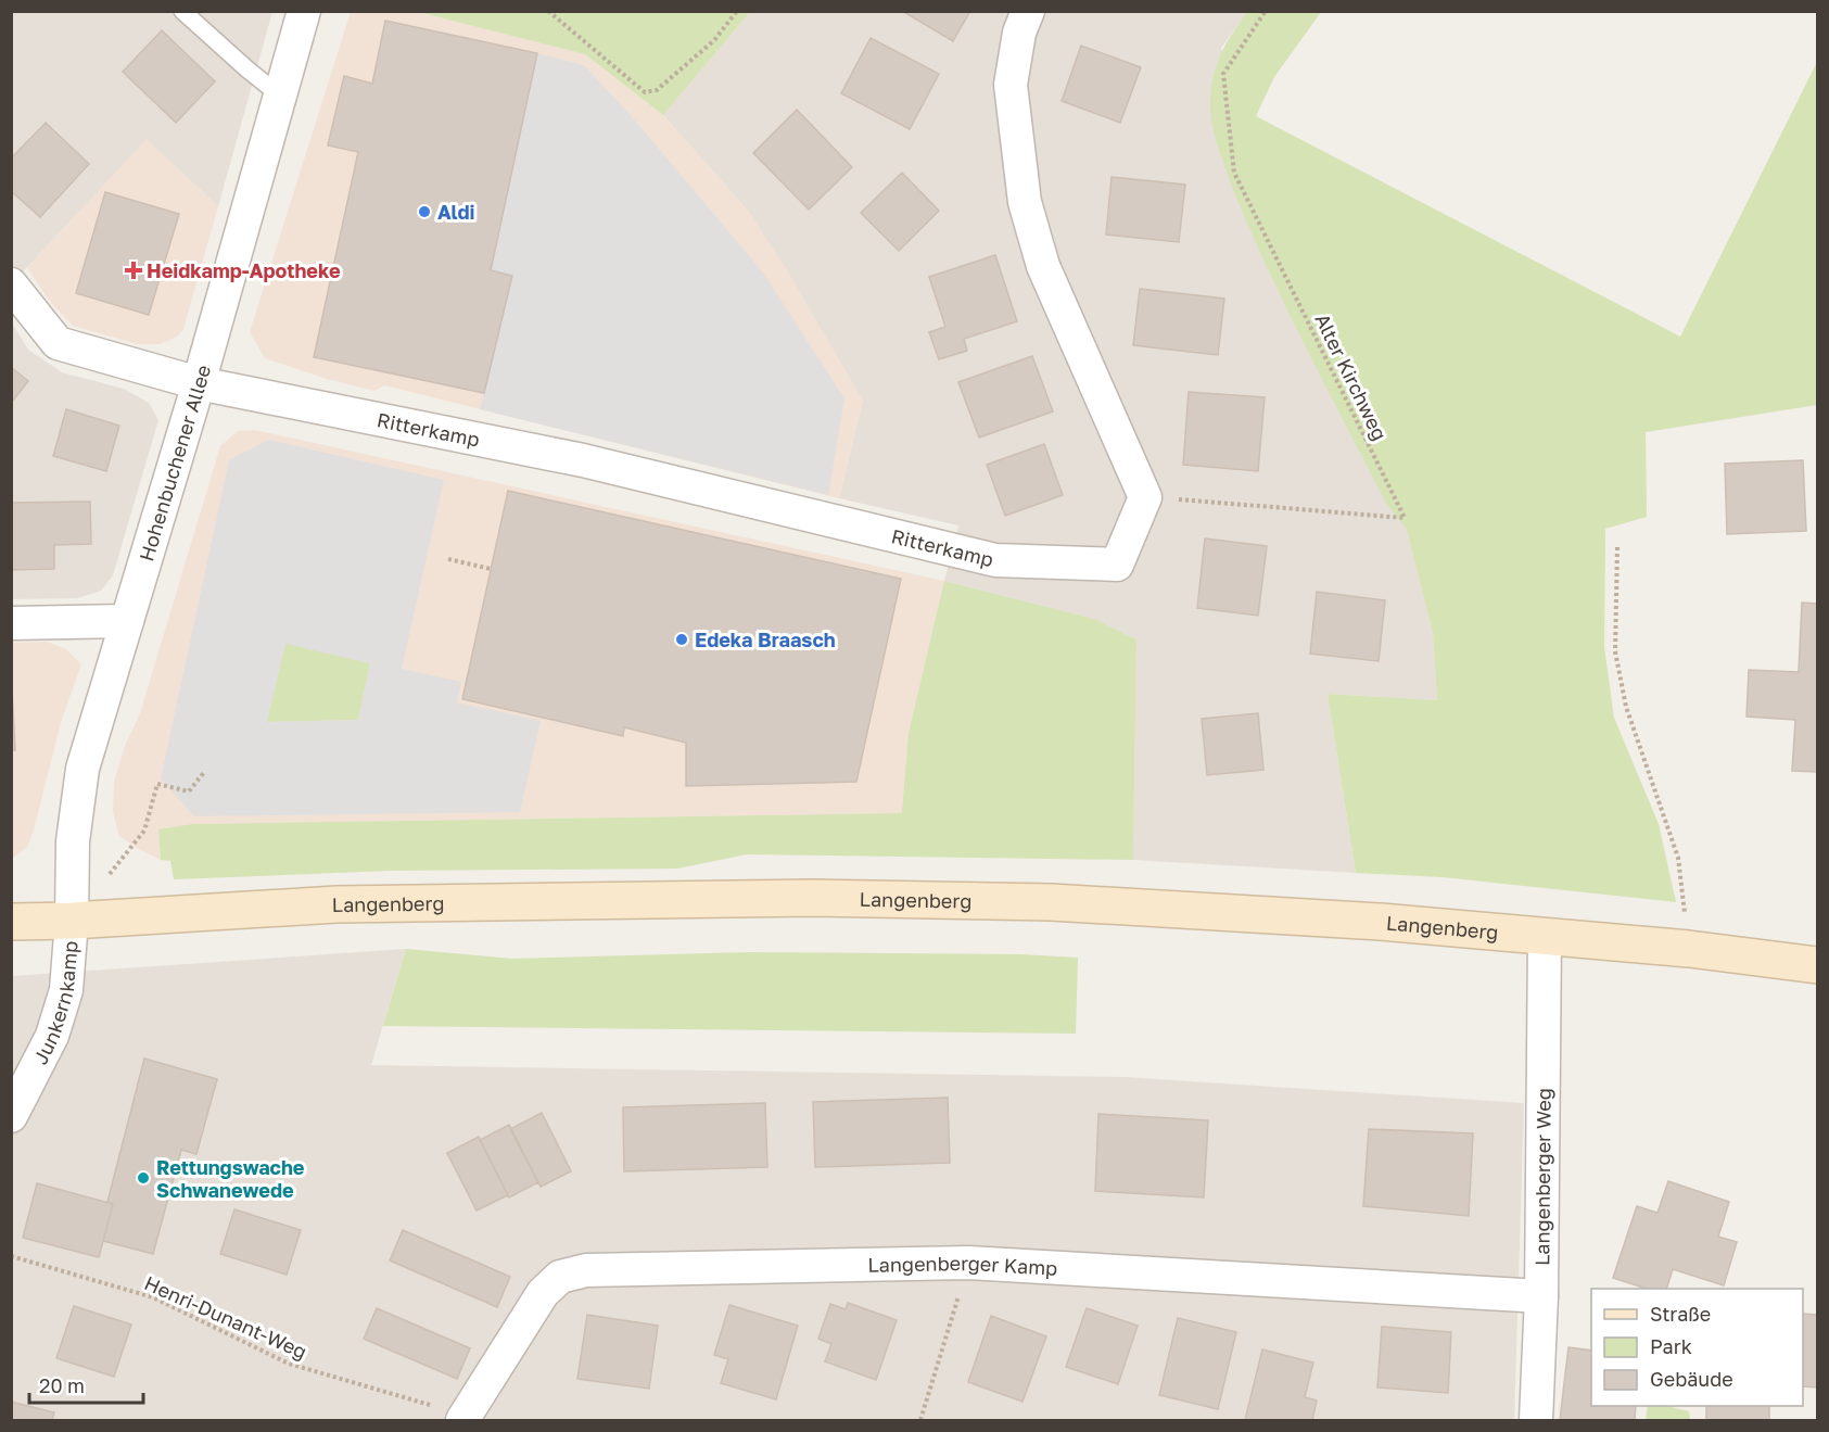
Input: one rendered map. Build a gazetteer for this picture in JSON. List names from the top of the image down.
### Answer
{
  "streets": {
    "main road": ["Langenberg"],
    "street": [
      "Ritterkamp",
      "Hohenbuchener Allee",
      "Junkernkamp",
      "Langenberger Weg",
      "Langenberger Kamp"
    ],
    "path": ["Alter Kirchweg", "Henri-Dunant-Weg"]
  },
  "crossings": [
    ["Alter Kirchweg", "Ritterkamp"],
    ["Ritterkamp", "Hohenbuchener Allee"],
    ["Hohenbuchener Allee", "Langenberg"],
    ["Hohenbuchener Allee", "Junkernkamp"],
    ["Langenberg", "Junkernkamp"],
    ["Langenberg", "Langenberger Weg"],
    ["Langenberger Weg", "Langenberger Kamp"],
    ["Langenberger Kamp", "Henri-Dunant-Weg"]
  ],
  "places": {
    "other": ["Aldi", "Edeka Braasch", "Rettungswache Schwanewede"],
    "health": ["Heidkamp-Apotheke"]
  },
  "legend": ["Straße", "Park", "Gebäude"],
  "scale_bar": "20 m"
}
